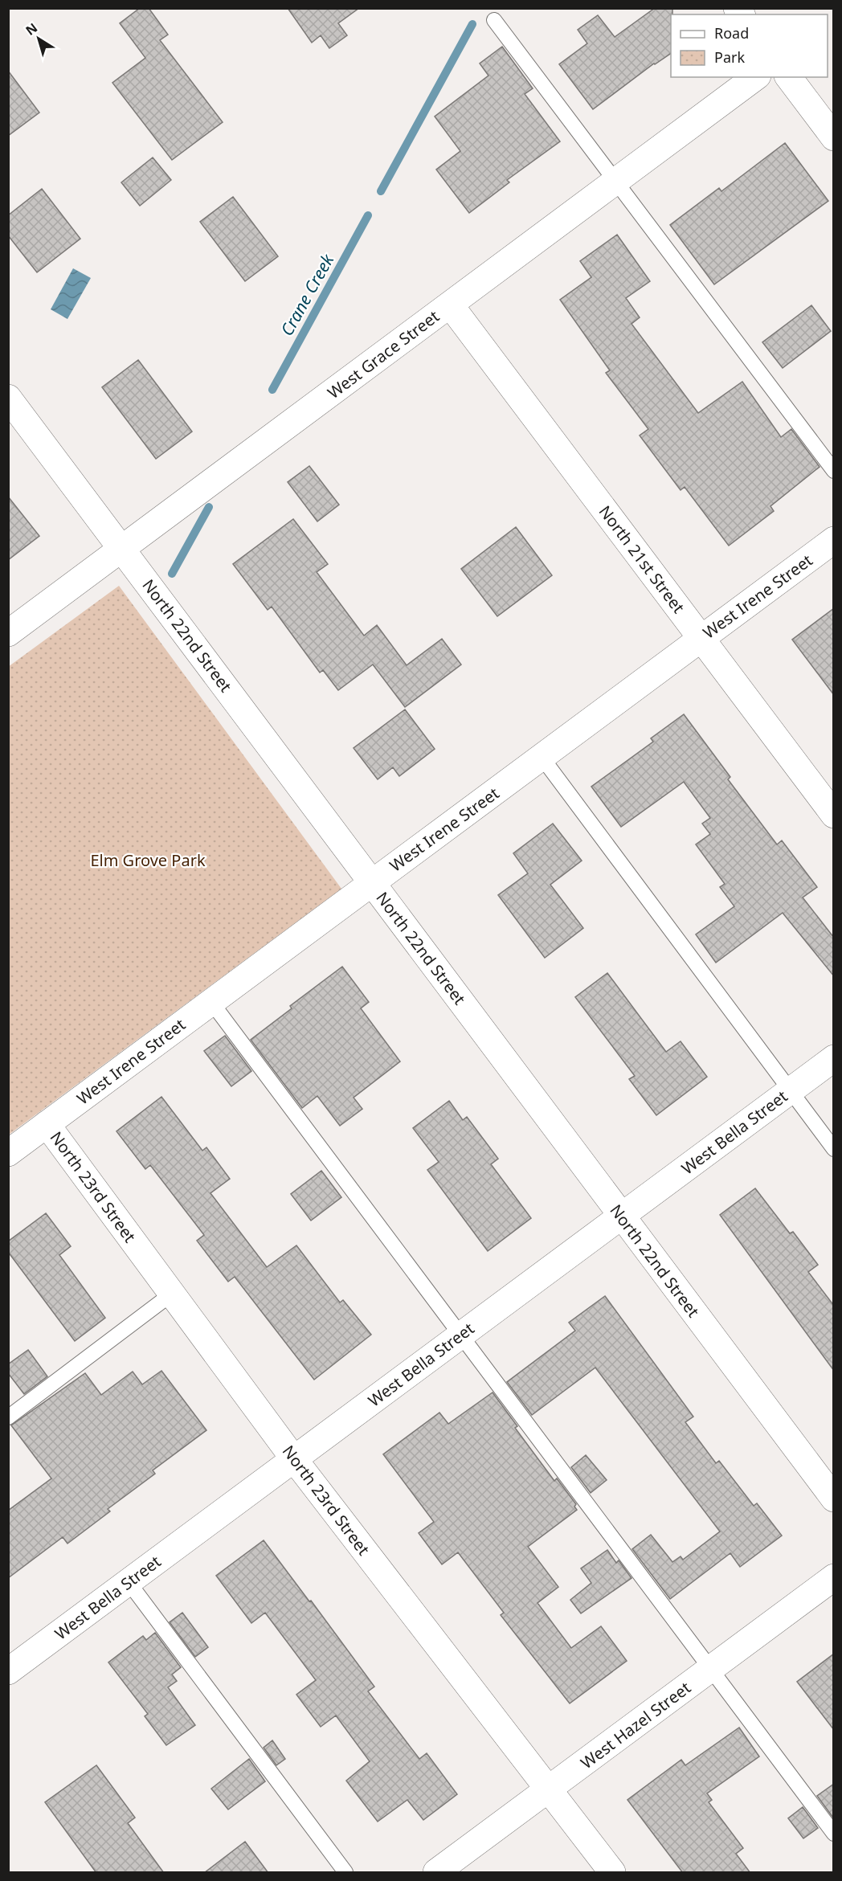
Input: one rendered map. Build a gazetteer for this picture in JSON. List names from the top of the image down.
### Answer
{
  "streets": {
    "street": [
      "West Grace Street",
      "North 21st Street",
      "West Irene Street",
      "North 22nd Street",
      "West Bella Street",
      "North 23rd Street",
      "West Hazel Street"
    ]
  },
  "crossings": [
    ["West Grace Street", "North 21st Street"],
    ["West Grace Street", "North 22nd Street"],
    ["North 21st Street", "West Irene Street"],
    ["West Irene Street", "North 22nd Street"],
    ["West Irene Street", "North 23rd Street"],
    ["North 22nd Street", "West Bella Street"],
    ["West Bella Street", "North 23rd Street"],
    ["North 23rd Street", "West Hazel Street"]
  ],
  "water": ["Crane Creek"],
  "parks": ["Elm Grove Park"],
  "legend": ["Road", "Park"],
  "north": "top left"
}
